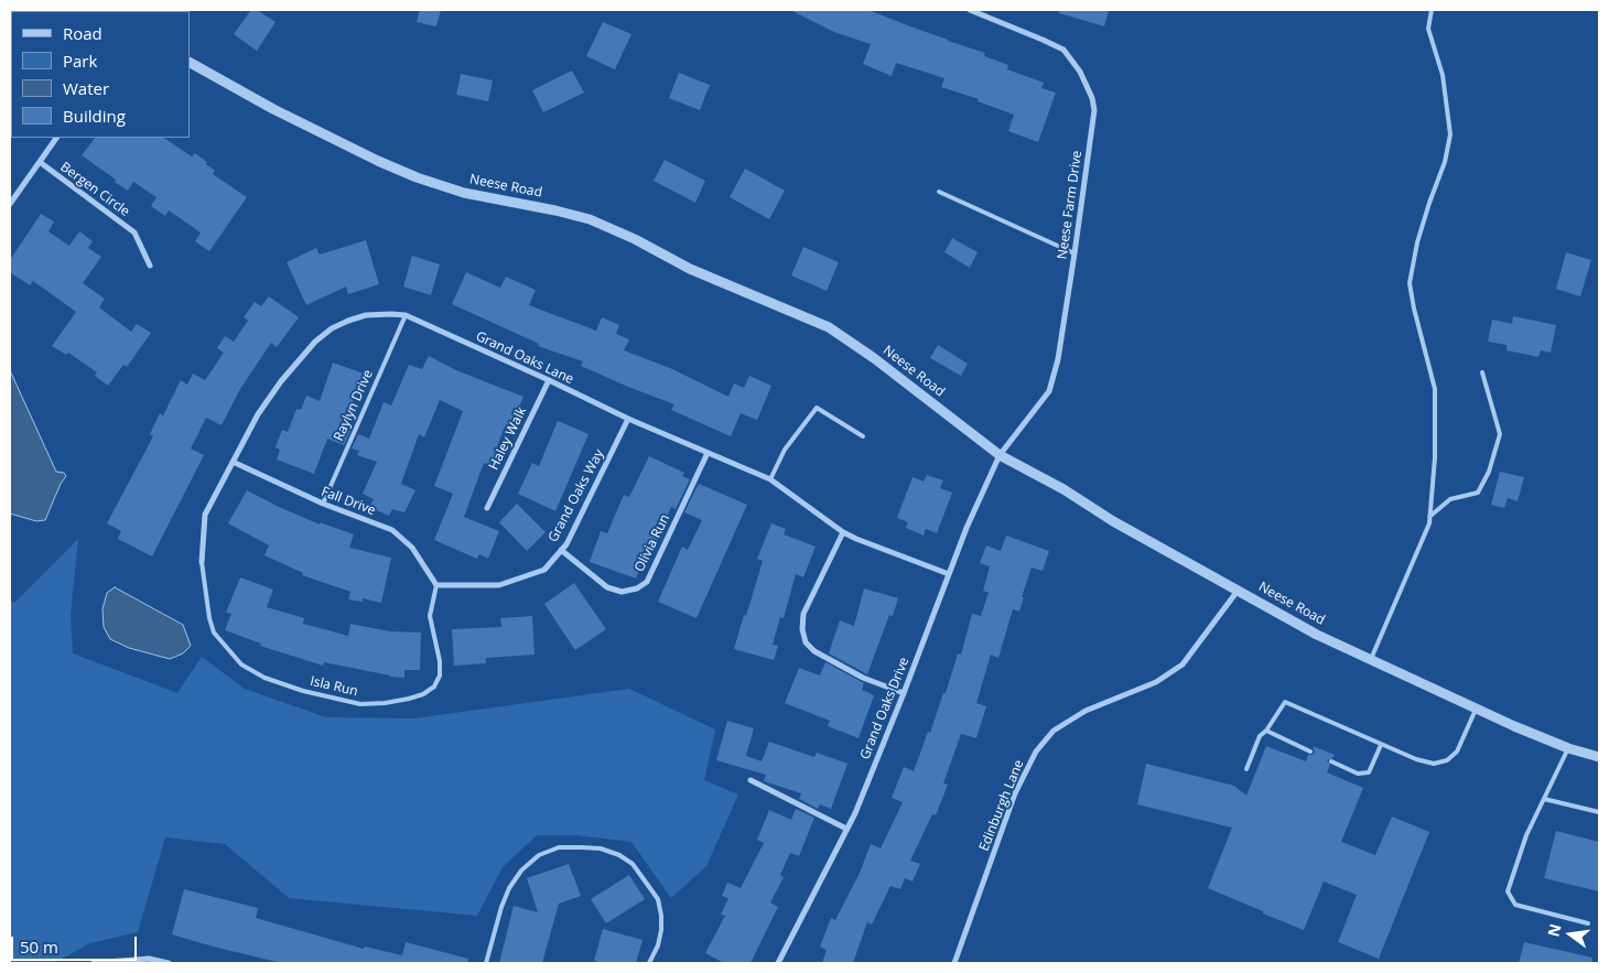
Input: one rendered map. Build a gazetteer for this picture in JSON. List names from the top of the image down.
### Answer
{
  "streets": {
    "street": [
      "Neese Road",
      "Bergen Circle",
      "Neese Farm Drive",
      "Grand Oaks Lane",
      "Haley Walk",
      "Grand Oaks Way",
      "Fall Drive",
      "Olivia Run",
      "Grand Oaks Drive",
      "Edinburgh Lane"
    ],
    "lane": ["Raylyn Drive", "Isla Run"]
  },
  "crossings": [
    ["Neese Road", "Neese Farm Drive"],
    ["Neese Road", "Grand Oaks Drive"],
    ["Neese Road", "Edinburgh Lane"],
    ["Neese Farm Drive", "Grand Oaks Drive"],
    ["Grand Oaks Lane", "Raylyn Drive"],
    ["Grand Oaks Lane", "Haley Walk"],
    ["Grand Oaks Lane", "Grand Oaks Way"],
    ["Grand Oaks Lane", "Fall Drive"],
    ["Grand Oaks Lane", "Olivia Run"],
    ["Grand Oaks Lane", "Isla Run"],
    ["Grand Oaks Lane", "Grand Oaks Drive"],
    ["Raylyn Drive", "Fall Drive"],
    ["Grand Oaks Way", "Fall Drive"],
    ["Grand Oaks Way", "Olivia Run"],
    ["Grand Oaks Way", "Isla Run"],
    ["Fall Drive", "Isla Run"]
  ],
  "legend": [
    "Road",
    "Park",
    "Water",
    "Building"
  ],
  "scale_bar": "50 m",
  "north": "left"
}
